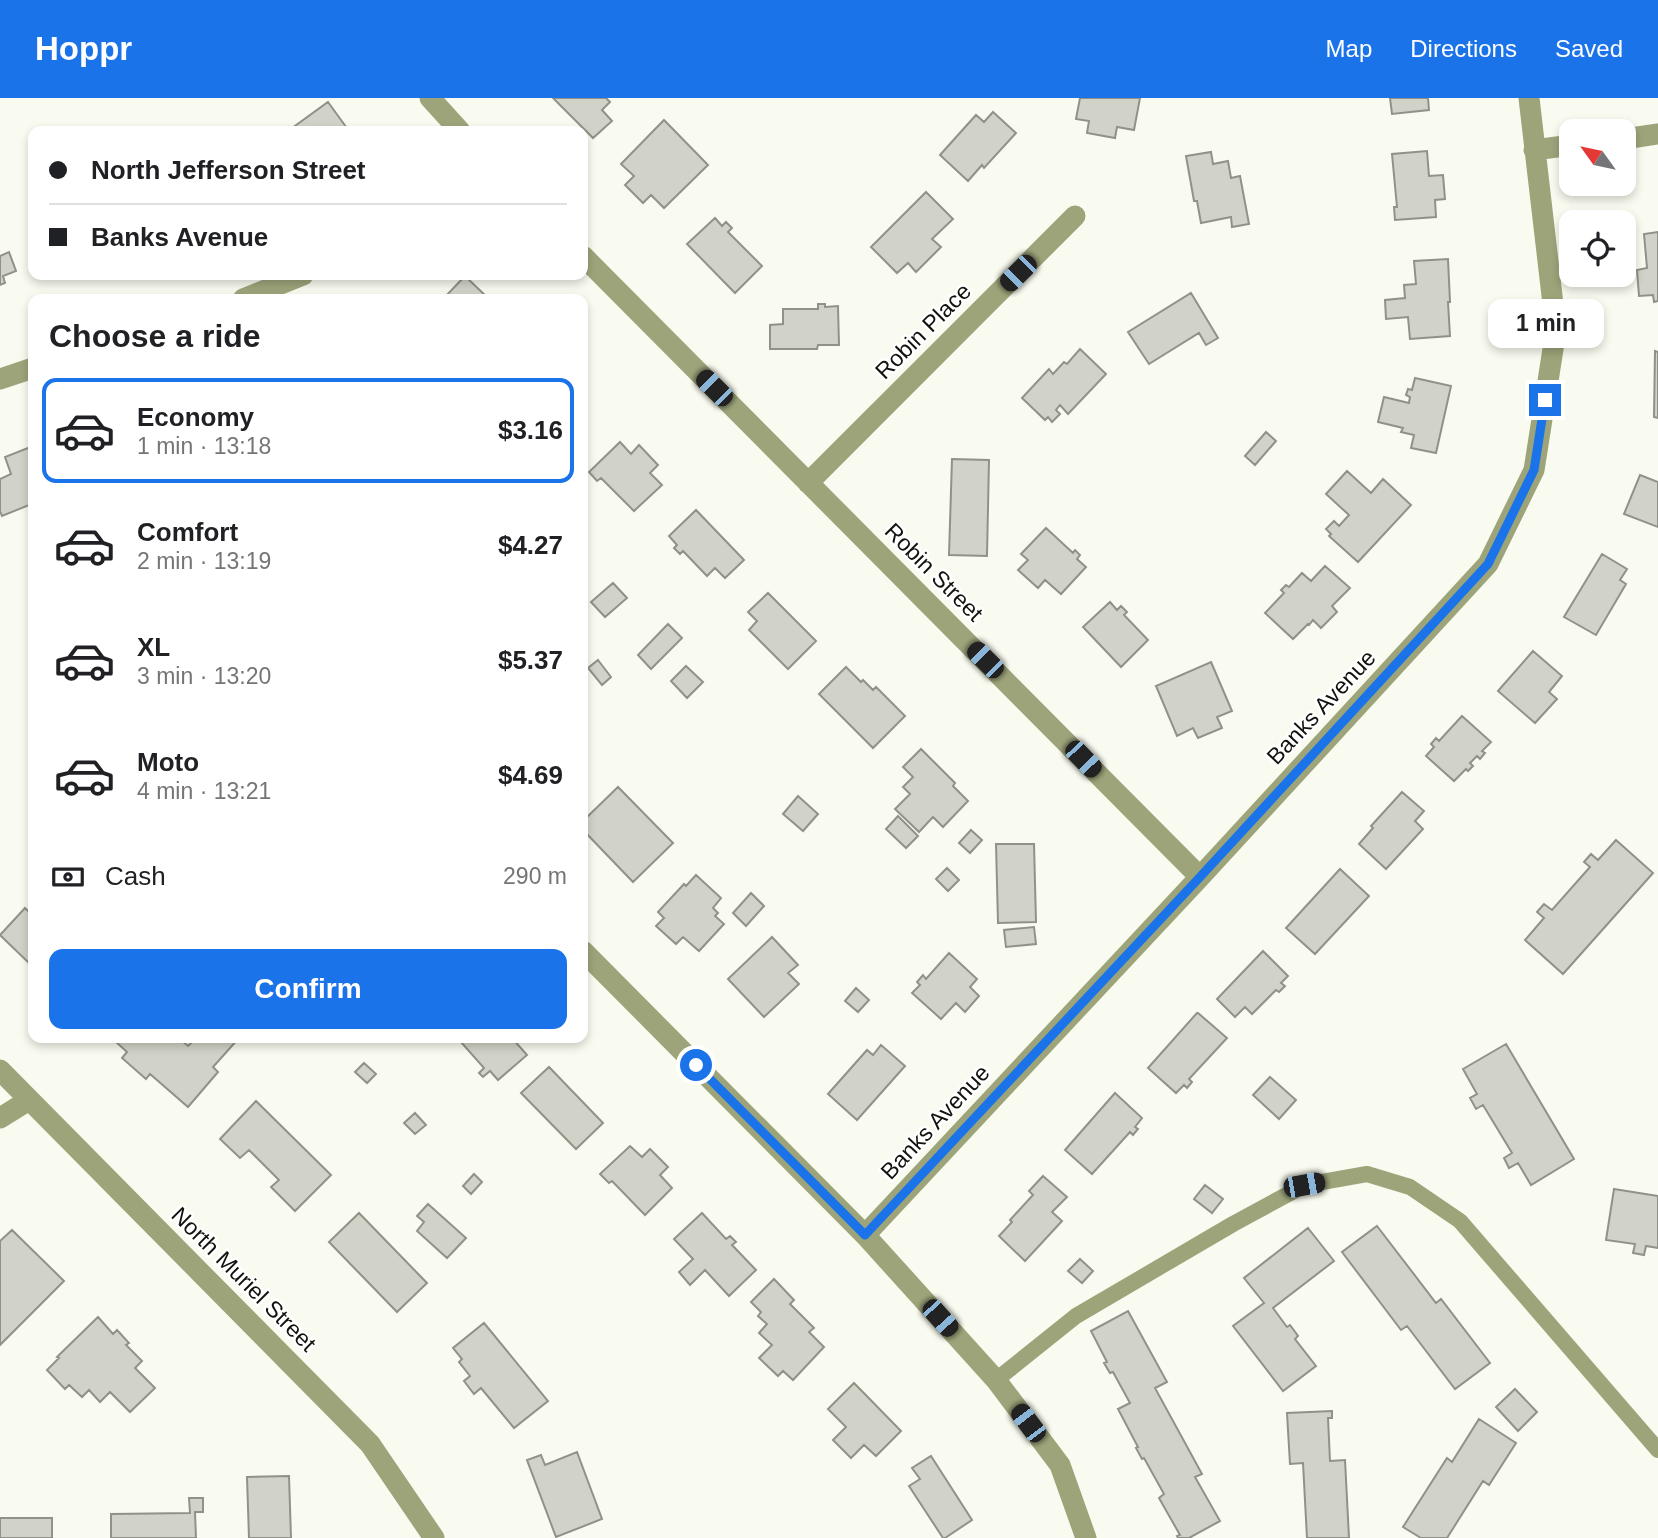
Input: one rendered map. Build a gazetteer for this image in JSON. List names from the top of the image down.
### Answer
{
  "streets": {
    "street": [
      "Robin Place",
      "Robin Street",
      "Banks Avenue",
      "North Muriel Street"
    ]
  },
  "crossings": [
    ["Robin Place", "Robin Street"],
    ["Robin Street", "Banks Avenue"]
  ],
  "north": "top left",
  "page": {
    "header": "Hoppr",
    "nav": ["Map", "Directions", "Saved"],
    "banner": ["North Jefferson Street", "Banks Avenue"],
    "heading": "Choose a ride",
    "bubble": "1 min",
    "list": [
      {
        "name": "Economy",
        "note": "1 min · 13:18",
        "value": "$3.16"
      },
      {
        "name": "Comfort",
        "note": "2 min · 13:19",
        "value": "$4.27"
      },
      {
        "name": "XL",
        "note": "3 min · 13:20",
        "value": "$5.37"
      },
      {
        "name": "Moto",
        "note": "4 min · 13:21",
        "value": "$4.69"
      }
    ],
    "pay": ["Cash", "290 m"],
    "buttons": "Confirm"
  }
}
